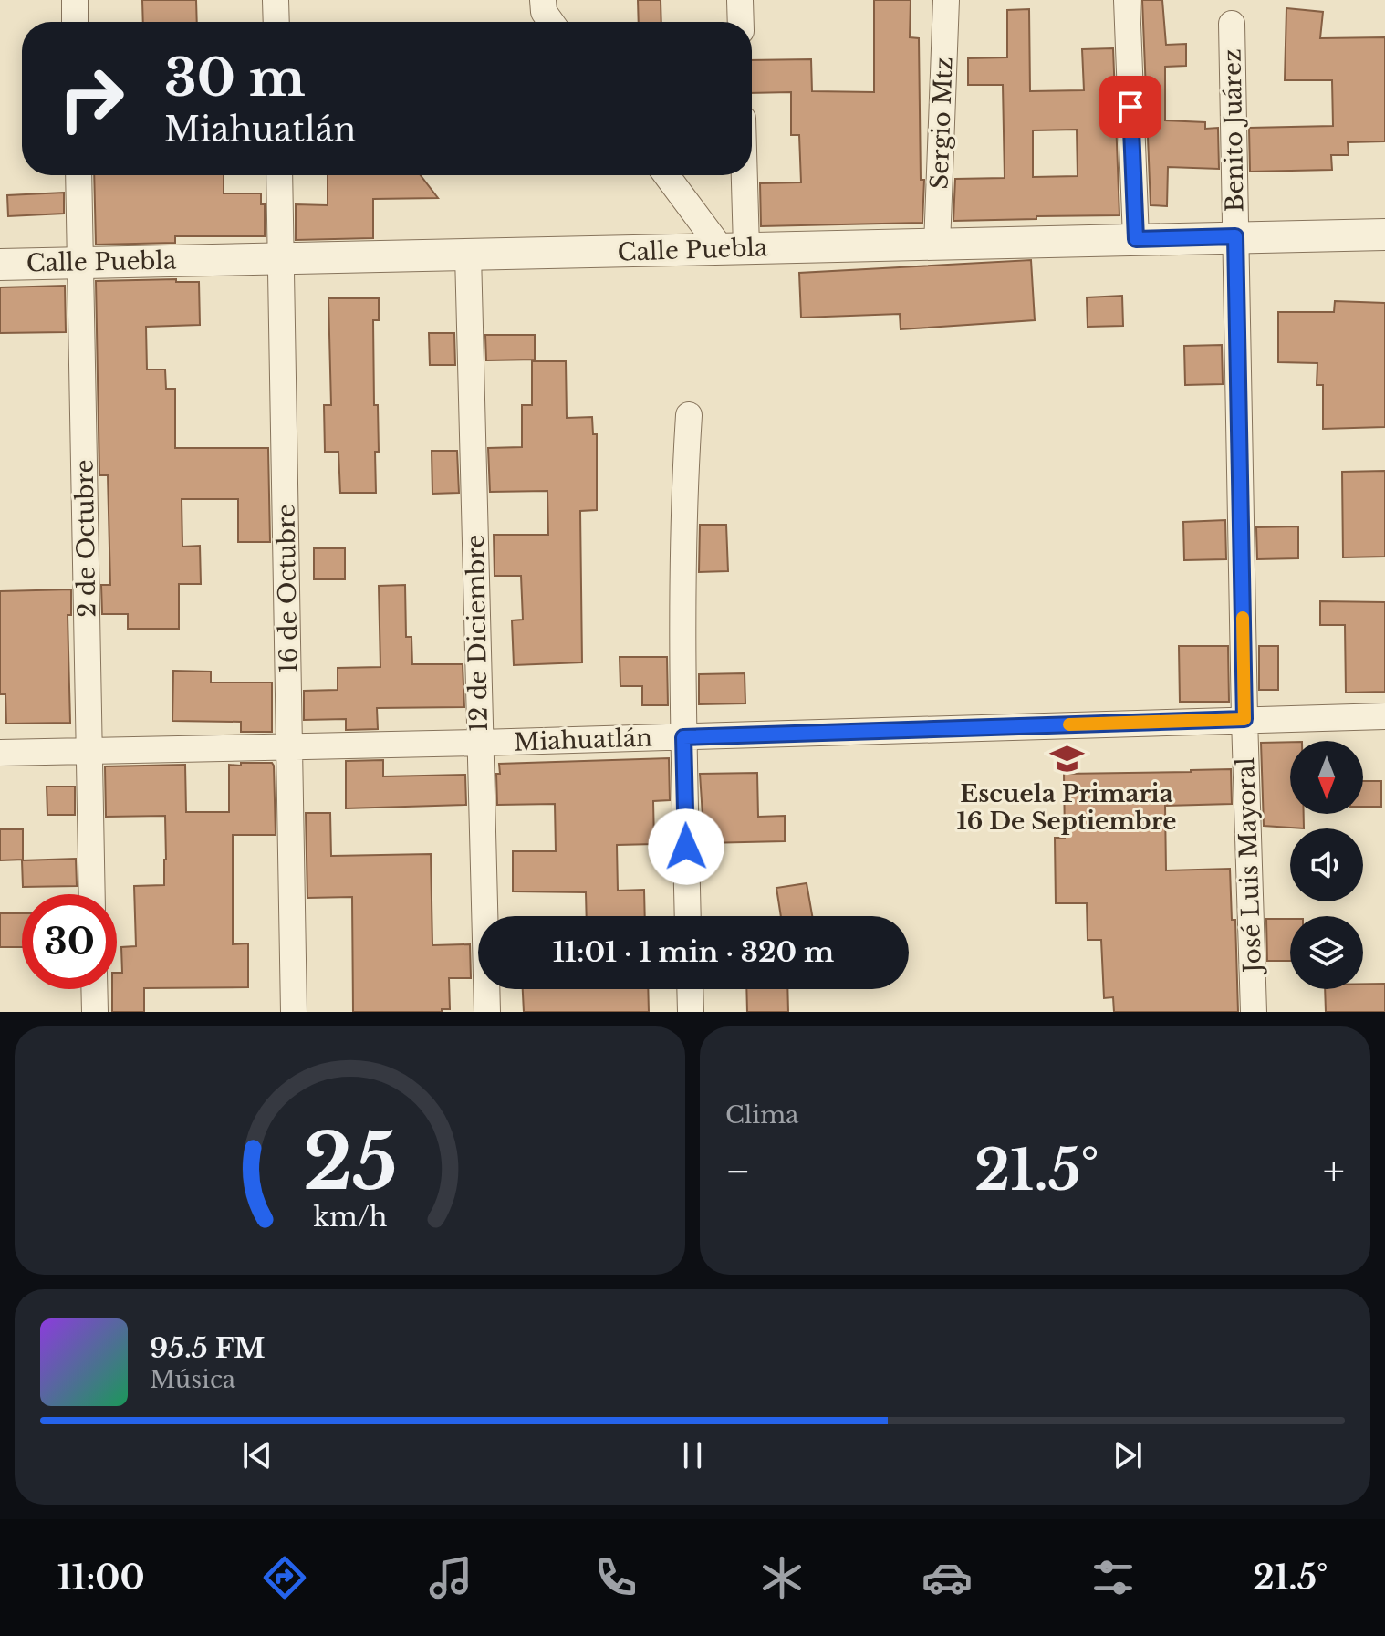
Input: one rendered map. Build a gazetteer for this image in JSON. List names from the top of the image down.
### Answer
{
  "streets": {
    "street": [
      "Sergio Mtz",
      "Benito Juárez",
      "Calle Puebla",
      "2 de Octubre",
      "16 de Octubre",
      "12 de Diciembre",
      "Miahuatlán",
      "José Luis Mayoral"
    ]
  },
  "crossings": [
    ["Sergio Mtz", "Calle Puebla"],
    ["Benito Juárez", "Calle Puebla"],
    ["Benito Juárez", "José Luis Mayoral"],
    ["Calle Puebla", "2 de Octubre"],
    ["Calle Puebla", "16 de Octubre"],
    ["Calle Puebla", "12 de Diciembre"],
    ["Calle Puebla", "José Luis Mayoral"],
    ["2 de Octubre", "Miahuatlán"],
    ["16 de Octubre", "Miahuatlán"],
    ["12 de Diciembre", "Miahuatlán"],
    ["Miahuatlán", "José Luis Mayoral"]
  ],
  "places": {
    "school or university": ["Escuela Primaria 16 De Septiembre"]
  },
  "north": "bottom",
  "page": {
    "turn": ["30 m", "Miahuatlán"],
    "limit": "30",
    "trip": "11:01 · 1 min · 320 m",
    "tile": "Clima",
    "heat": ["−", "21.5°", "+"],
    "song": ["95.5 FM", "Música"],
    "tabs": ["11:00", "21.5°"],
    "gauge": ["25", "km/h"]
  }
}
